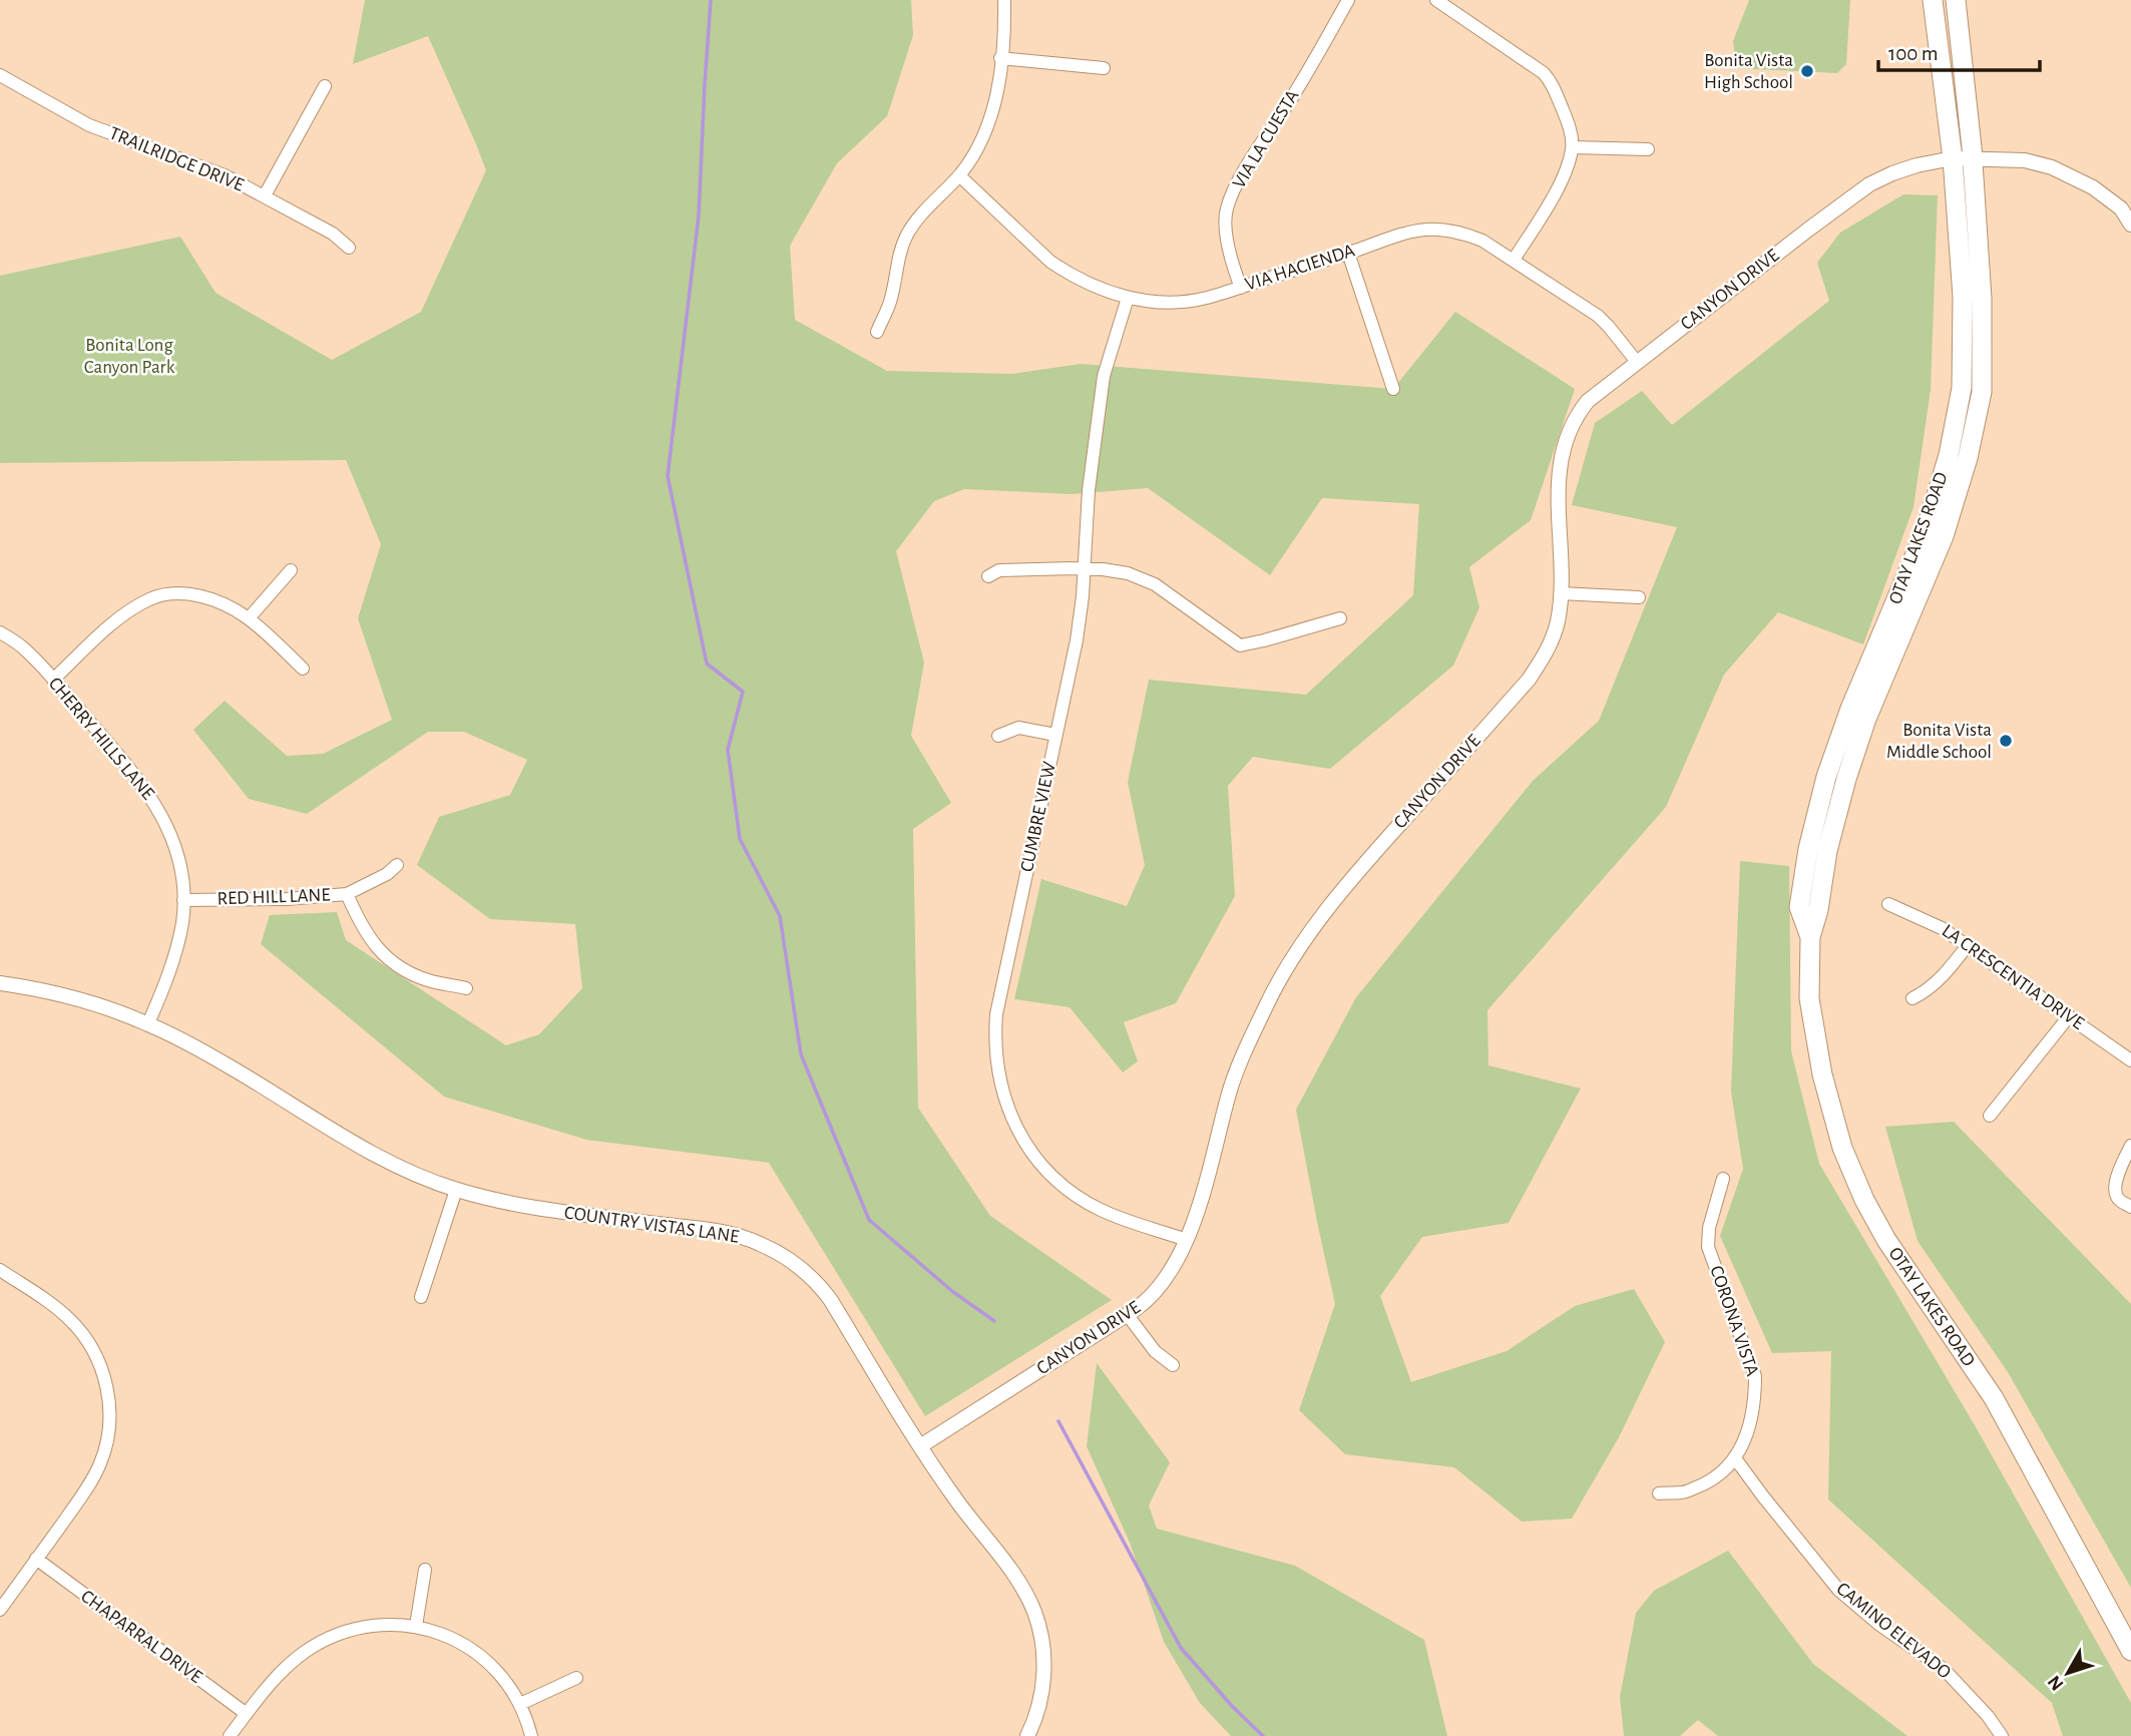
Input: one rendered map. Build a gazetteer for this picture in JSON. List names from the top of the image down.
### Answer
{
  "streets": {
    "main road": ["OTAY LAKES ROAD"],
    "street": [
      "VIA LA CUESTA",
      "TRAILRIDGE DRIVE",
      "VIA HACIENDA",
      "CANYON DRIVE",
      "CHERRY HILLS LANE",
      "CUMBRE VIEW",
      "RED HILL LANE",
      "LA CRESCENTIA DRIVE",
      "COUNTRY VISTAS LANE",
      "CORONA VISTA",
      "CAMINO ELEVADO",
      "CHAPARRAL DRIVE"
    ]
  },
  "crossings": [
    ["VIA LA CUESTA", "VIA HACIENDA"],
    ["VIA HACIENDA", "CANYON DRIVE"],
    ["VIA HACIENDA", "CUMBRE VIEW"],
    ["CANYON DRIVE", "OTAY LAKES ROAD"],
    ["CANYON DRIVE", "CUMBRE VIEW"],
    ["CANYON DRIVE", "COUNTRY VISTAS LANE"],
    ["CHERRY HILLS LANE", "RED HILL LANE"],
    ["CHERRY HILLS LANE", "COUNTRY VISTAS LANE"],
    ["CORONA VISTA", "CAMINO ELEVADO"]
  ],
  "parks": ["Bonita Long Canyon Park"],
  "places": ["Bonita Vista High School", "Bonita Vista Middle School"],
  "scale_bar": "100 m",
  "north": "bottom left"
}
